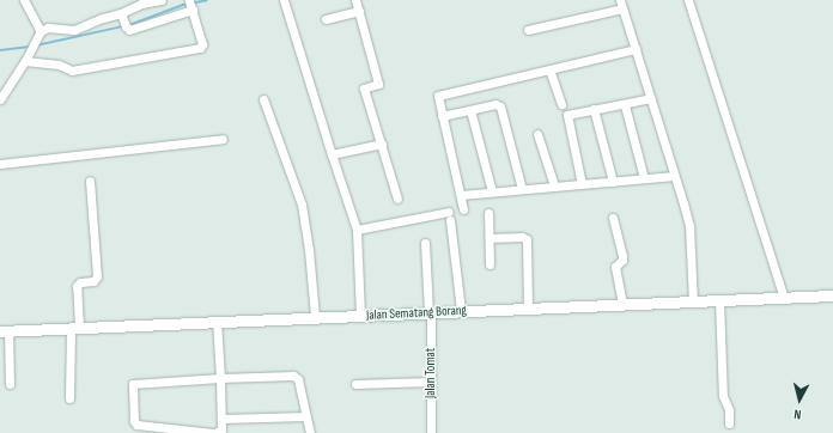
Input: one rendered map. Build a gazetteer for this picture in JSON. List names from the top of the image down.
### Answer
{
  "streets": {
    "street": ["Jalan Sematang Borang", "Jalan Tomat"]
  },
  "crossings": [
    ["Jalan Sematang Borang", "Jalan Tomat"]
  ],
  "north": "bottom"
}
